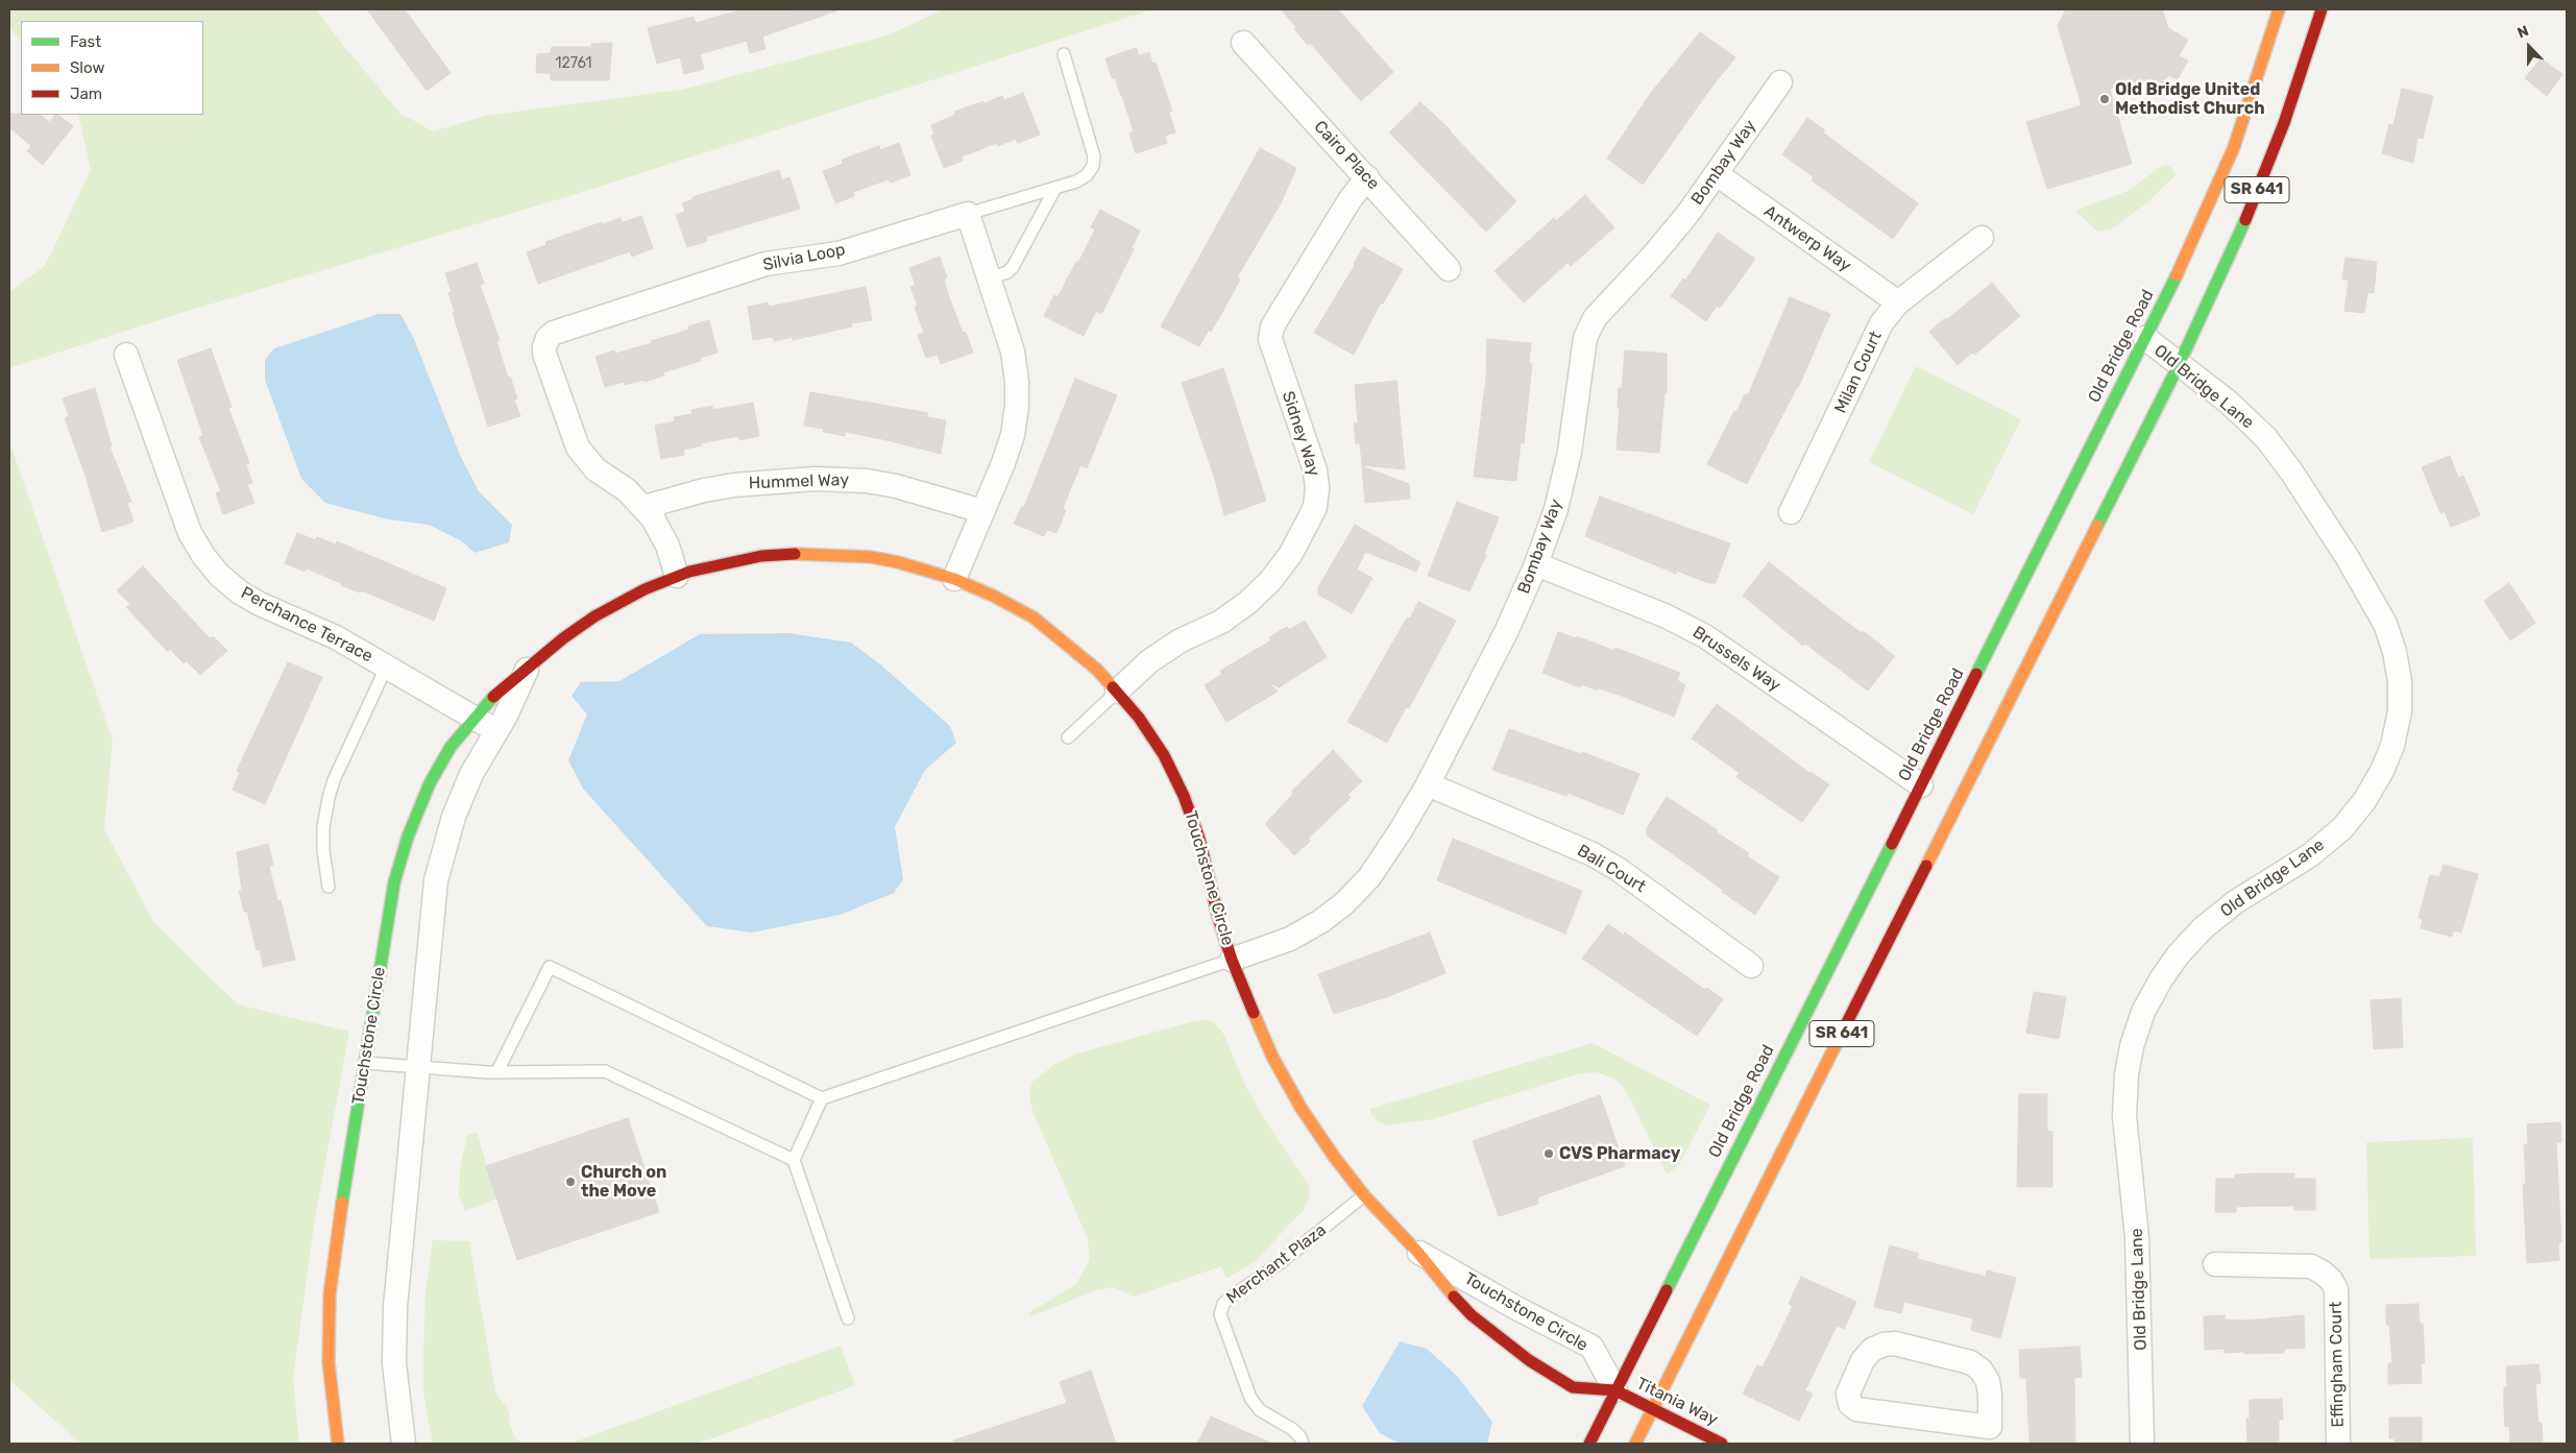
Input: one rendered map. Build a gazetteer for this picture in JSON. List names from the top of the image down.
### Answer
{
  "streets": {
    "main road": [
      "SR 641",
      "Old Bridge Road",
      "Touchstone Circle",
      "Titania Way"
    ],
    "street": [
      "Cairo Place",
      "Bombay Way",
      "Antwerp Way",
      "Silvia Loop",
      "Milan Court",
      "Old Bridge Lane",
      "Sidney Way",
      "Hummel Way",
      "Perchance Terrace",
      "Brussels Way",
      "Bali Court",
      "Effingham Court"
    ],
    "lane": ["Merchant Plaza"]
  },
  "crossings": [
    ["Cairo Place", "Sidney Way"],
    ["Bombay Way", "Antwerp Way"],
    ["Bombay Way", "Brussels Way"],
    ["Bombay Way", "Bali Court"],
    ["Bombay Way", "Touchstone Circle"],
    ["SR 641", "Old Bridge Lane"],
    ["SR 641", "Titania Way"],
    ["Antwerp Way", "Milan Court"],
    ["Silvia Loop", "Hummel Way"],
    ["Silvia Loop", "Touchstone Circle"],
    ["Old Bridge Road", "Old Bridge Lane"],
    ["Old Bridge Road", "Brussels Way"],
    ["Old Bridge Road", "Touchstone Circle"],
    ["Old Bridge Road", "Titania Way"],
    ["Sidney Way", "Touchstone Circle"],
    ["Perchance Terrace", "Touchstone Circle"],
    ["Touchstone Circle", "Merchant Plaza"],
    ["Touchstone Circle", "Titania Way"]
  ],
  "places": ["Old Bridge United Methodist Church", "CVS Pharmacy", "Church on the Move"],
  "house_numbers": ["12761"],
  "legend": ["Fast", "Slow", "Jam"],
  "north": "top"
}
